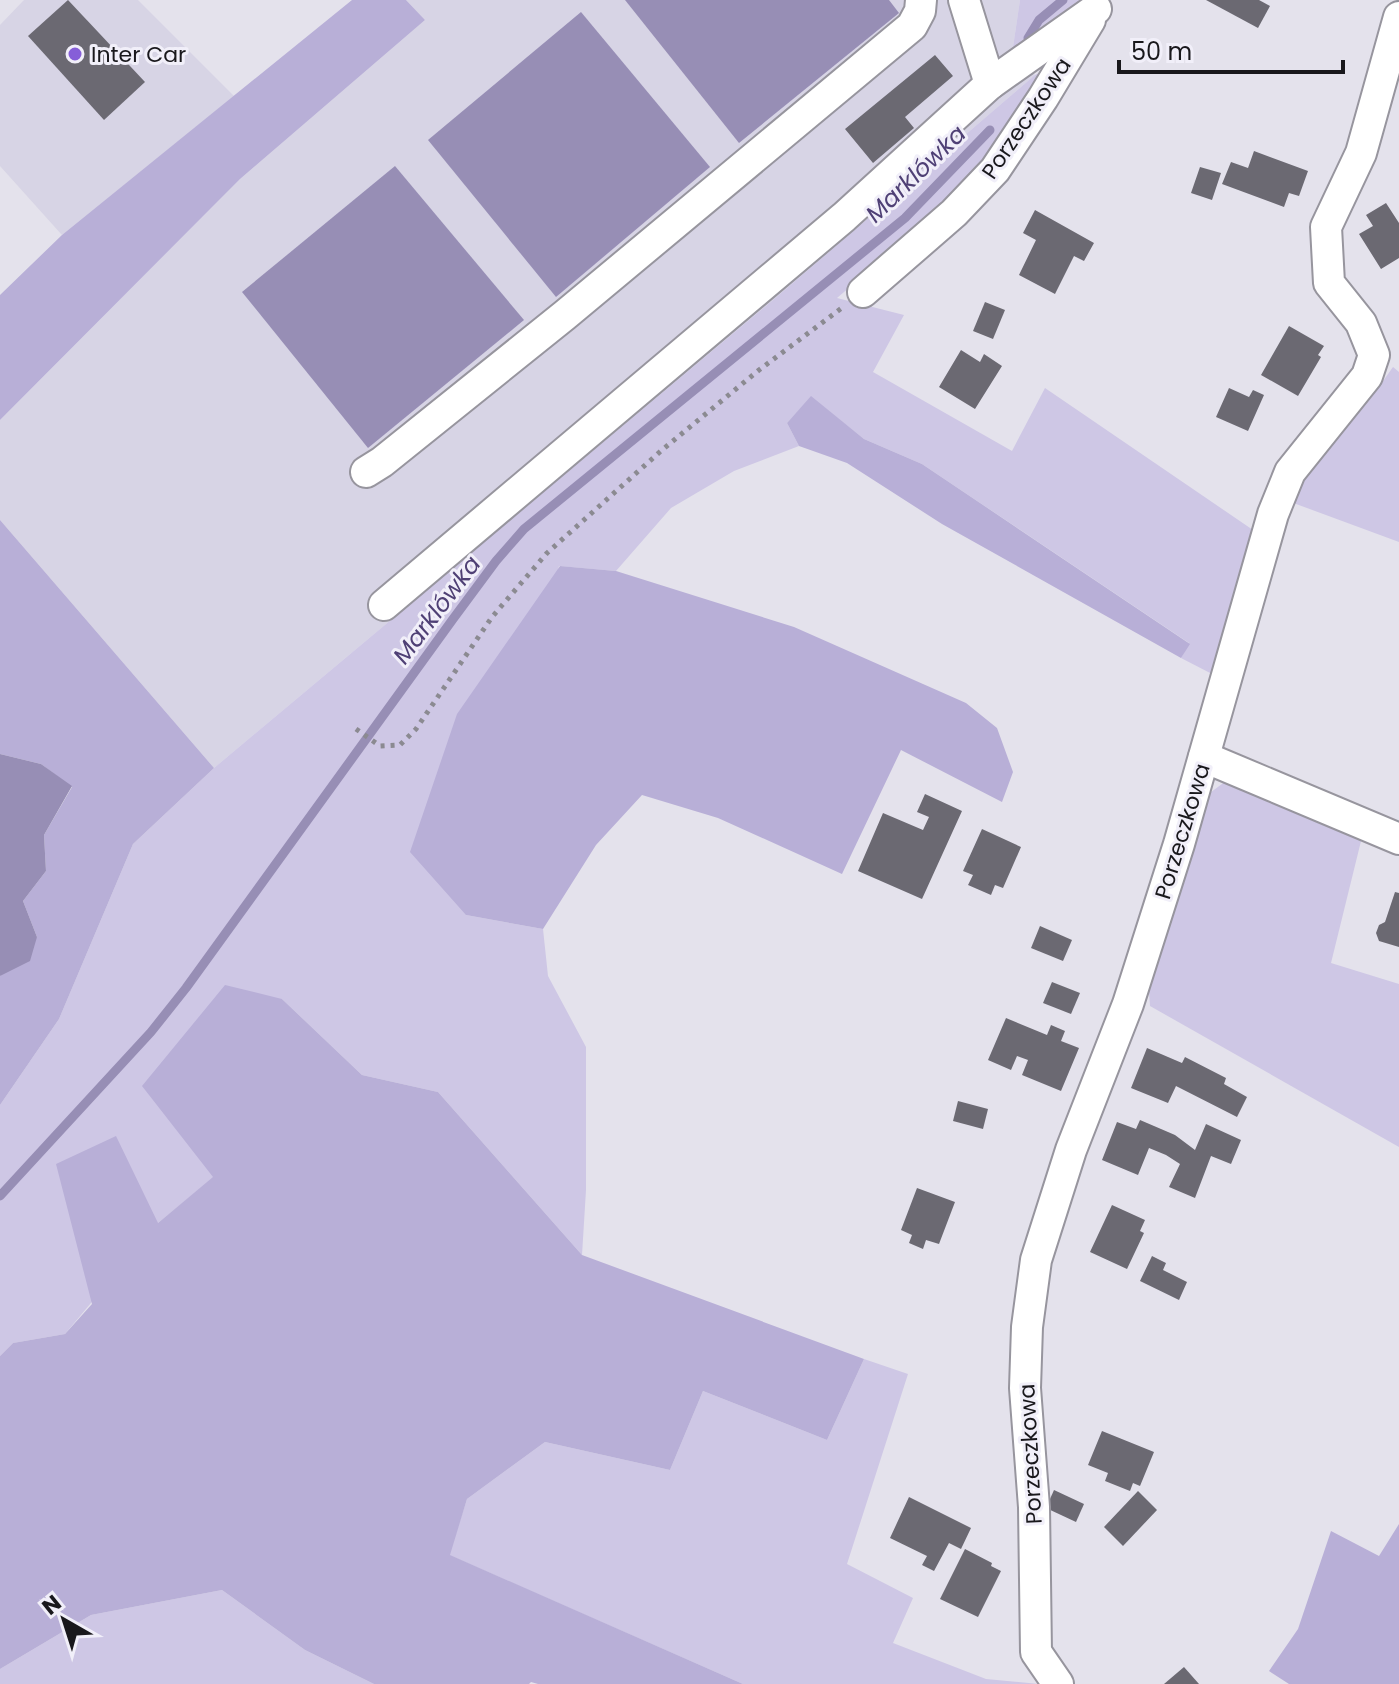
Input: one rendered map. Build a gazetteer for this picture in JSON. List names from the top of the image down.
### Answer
{
  "streets": {
    "street": ["Porzeczkowa"]
  },
  "water": ["Marklówka"],
  "places": ["Inter Car"],
  "scale_bar": "50 m",
  "north": "top left"
}
